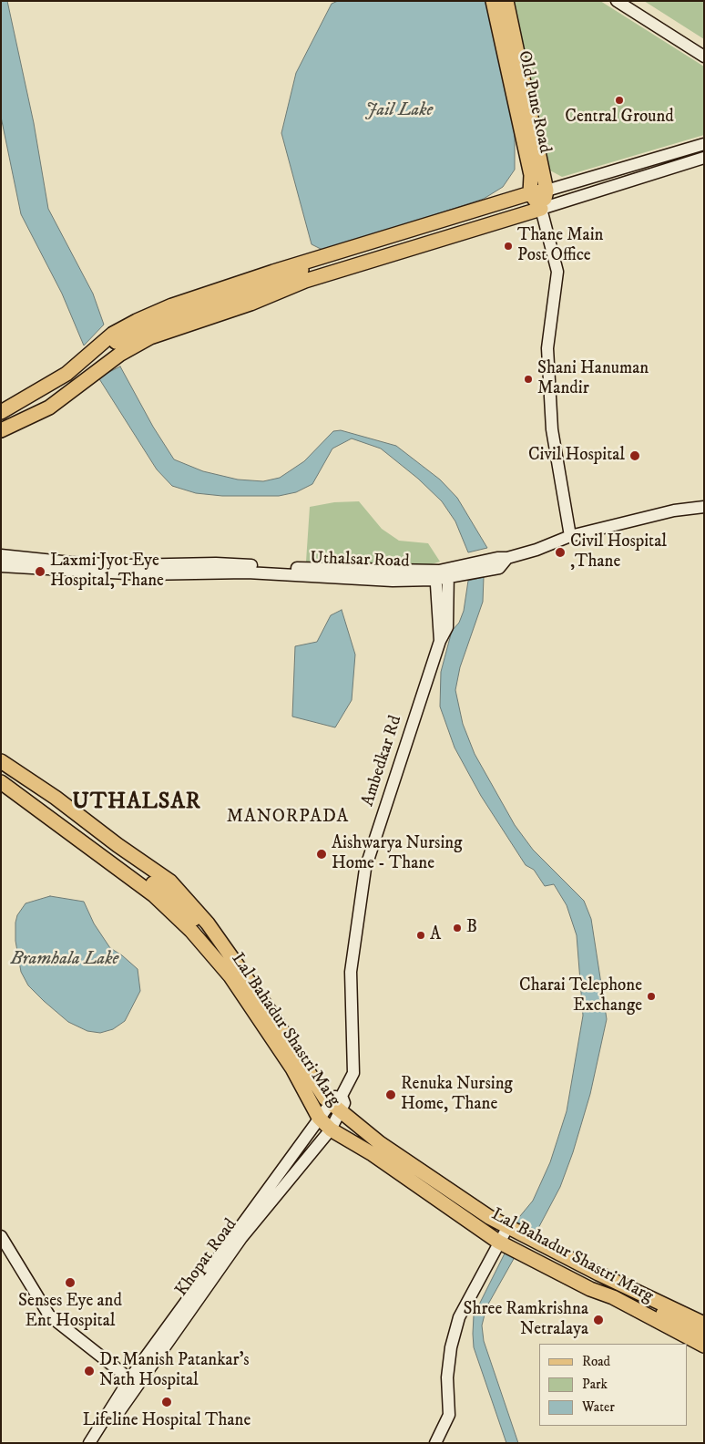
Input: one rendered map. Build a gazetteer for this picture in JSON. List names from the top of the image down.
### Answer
{
  "streets": {
    "main road": [
      "Old Pune Road",
      "Uthalsar Road",
      "Ambedkar Rd",
      "Lal Bahadur Shastri Marg",
      "Khopat Road"
    ]
  },
  "crossings": [
    ["Uthalsar Road", "Ambedkar Rd"],
    ["Ambedkar Rd", "Lal Bahadur Shastri Marg"],
    ["Ambedkar Rd", "Khopat Road"],
    ["Lal Bahadur Shastri Marg", "Khopat Road"]
  ],
  "districts": ["UTHALSAR", "MANORPADA"],
  "water": ["Jail Lake", "Bramhala Lake"],
  "places": [
    "Central Ground",
    "Thane Main Post Office",
    "Shani Hanuman Mandir",
    "Civil Hospital",
    "Civil Hospital ,Thane",
    "Laxmi Jyot Eye Hospital, Thane",
    "Aishwarya Nursing Home - Thane",
    "B",
    "A",
    "Charai Telephone Exchange",
    "Renuka Nursing Home, Thane",
    "Senses Eye and Ent Hospital",
    "Shree Ramkrishna Netralaya",
    "Dr Manish Patankar's Nath Hospital",
    "Lifeline Hospital Thane"
  ],
  "legend": ["Road", "Park", "Water"]
}
